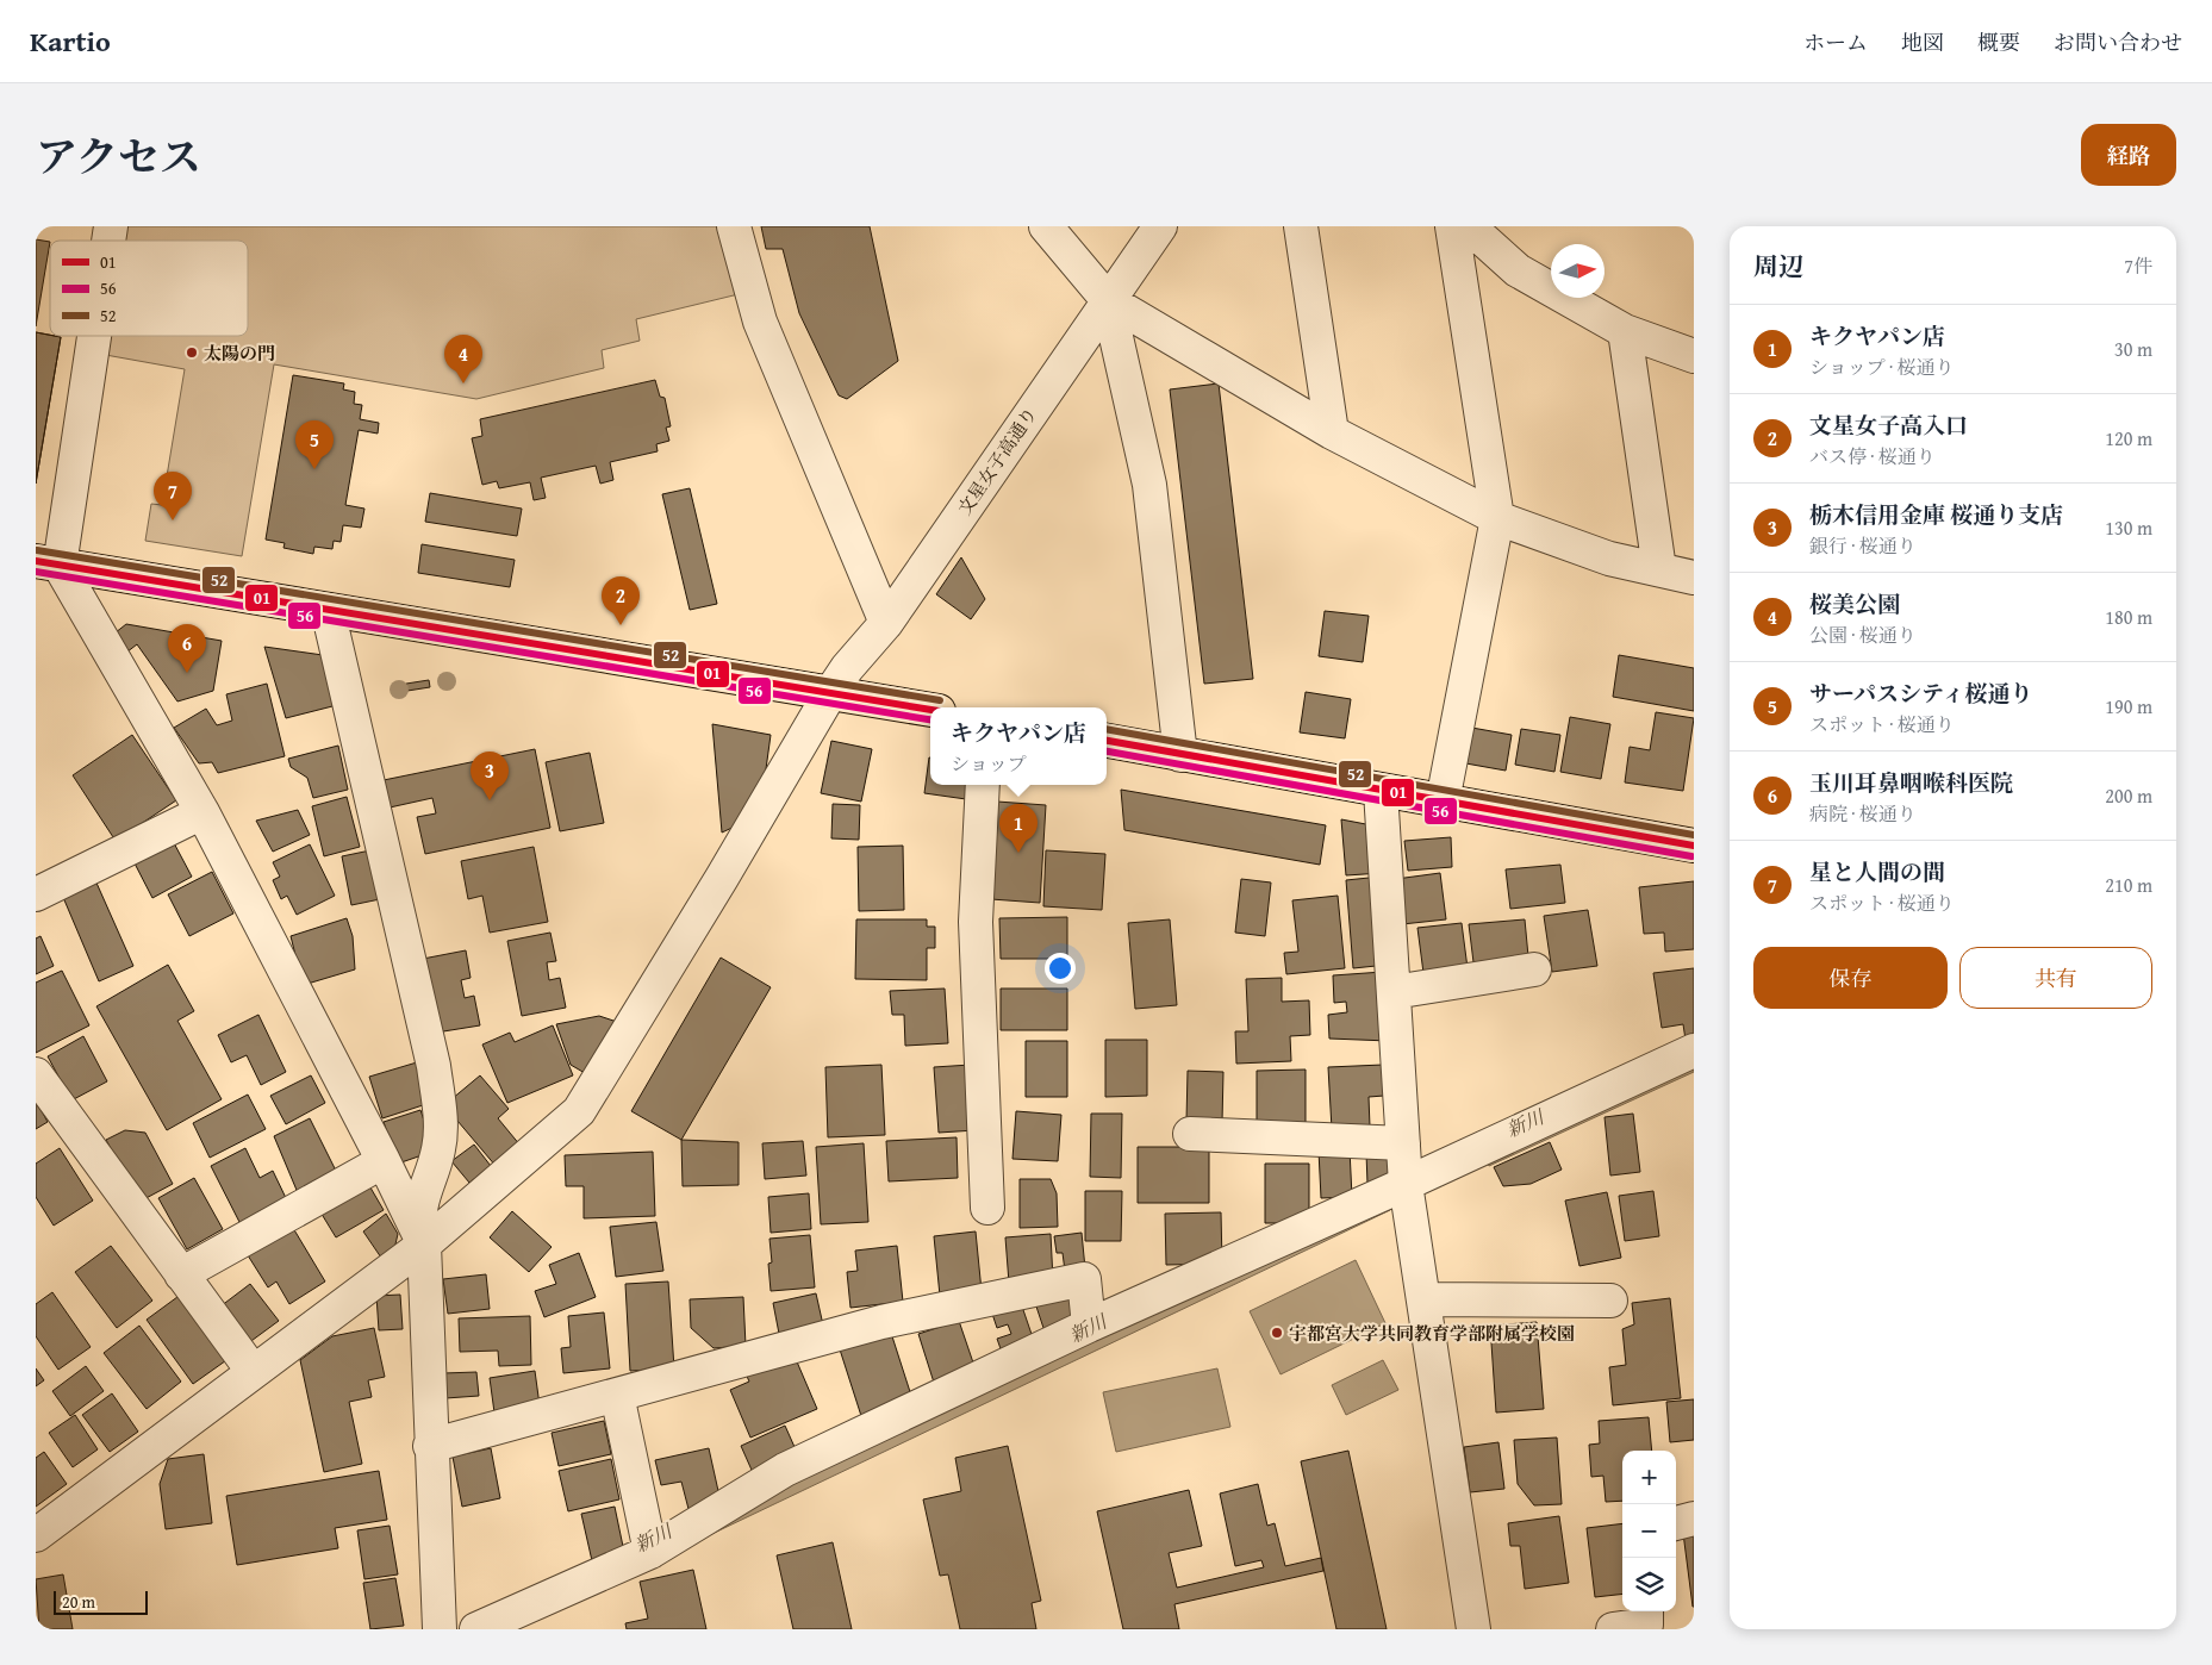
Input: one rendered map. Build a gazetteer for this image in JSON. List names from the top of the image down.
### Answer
{
  "streets": {
    "street": ["文星女子高通り"]
  },
  "water": ["新川"],
  "places": ["太陽の門", "宇都宮大学共同教育学部附属学校園"],
  "lines": ["transit line 52", "transit line 01", "transit line 56"],
  "legend": ["01", "56", "52"],
  "scale_bar": "20 m",
  "north": "right",
  "page": {
    "header": "Kartio",
    "nav": [
      "ホーム",
      "地図",
      "概要",
      "お問い合わせ"
    ],
    "title": "アクセス",
    "buttons": [
      "経路",
      ["保存", "共有"]
    ],
    "heading": ["周辺", "7件"],
    "list": [
      {
        "mark": "1",
        "name": "キクヤパン店",
        "note": "ショップ · 桜通り",
        "value": "30 m"
      },
      {
        "mark": "2",
        "name": "文星女子高入口",
        "note": "バス停 · 桜通り",
        "value": "120 m"
      },
      {
        "mark": "3",
        "name": "栃木信用金庫 桜通り支店",
        "note": "銀行 · 桜通り",
        "value": "130 m"
      },
      {
        "mark": "4",
        "name": "桜美公園",
        "note": "公園 · 桜通り",
        "value": "180 m"
      },
      {
        "mark": "5",
        "name": "サーパスシティ桜通り",
        "note": "スポット · 桜通り",
        "value": "190 m"
      },
      {
        "mark": "6",
        "name": "玉川耳鼻咽喉科医院",
        "note": "病院 · 桜通り",
        "value": "200 m"
      },
      {
        "mark": "7",
        "name": "星と人間の間",
        "note": "スポット · 桜通り",
        "value": "210 m"
      }
    ],
    "pins": [
      "4",
      "5",
      "7",
      "2",
      "6",
      "3",
      "1"
    ],
    "popup": ["キクヤパン店", "ショップ"],
    "map_buttons": ["+", "−"],
    "scale": "20 m"
  }
}
